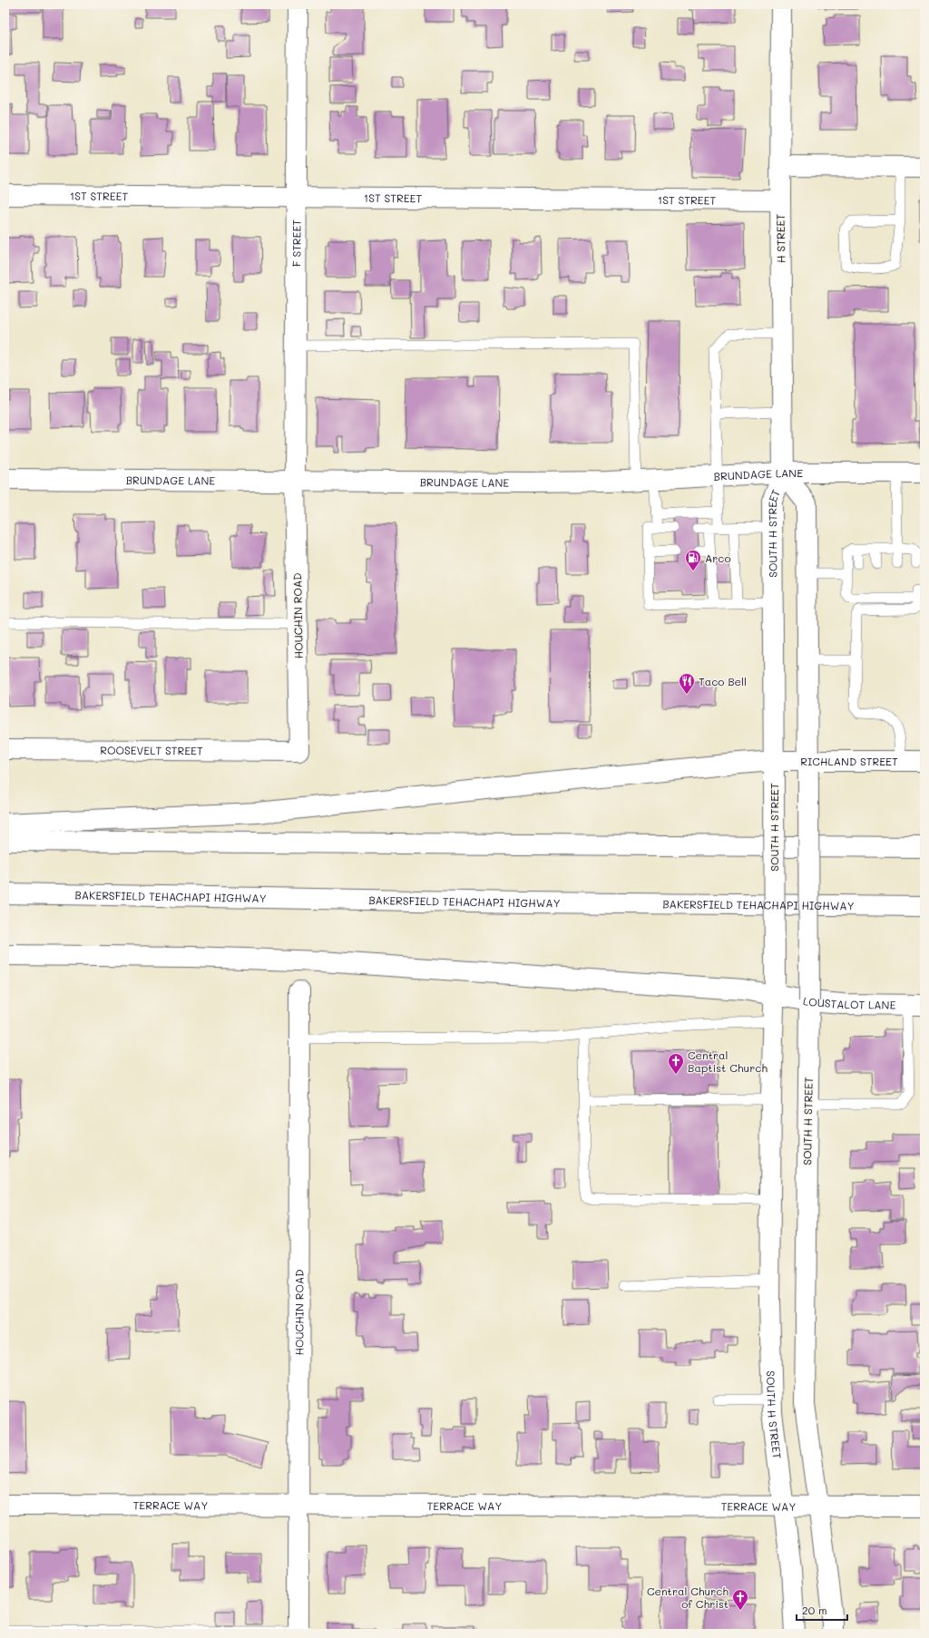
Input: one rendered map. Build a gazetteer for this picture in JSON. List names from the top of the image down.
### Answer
{
  "streets": {
    "main road": [
      "1ST STREET",
      "H STREET",
      "F STREET",
      "BRUNDAGE LANE",
      "SOUTH H STREET",
      "HOUCHIN ROAD",
      "ROOSEVELT STREET",
      "RICHLAND STREET",
      "BAKERSFIELD TEHACHAPI HIGHWAY",
      "LOUSTALOT LANE",
      "TERRACE WAY"
    ]
  },
  "crossings": [
    ["1ST STREET", "H STREET"],
    ["1ST STREET", "F STREET"],
    ["H STREET", "BRUNDAGE LANE"],
    ["H STREET", "SOUTH H STREET"],
    ["F STREET", "BRUNDAGE LANE"],
    ["F STREET", "HOUCHIN ROAD"],
    ["BRUNDAGE LANE", "SOUTH H STREET"],
    ["BRUNDAGE LANE", "HOUCHIN ROAD"],
    ["SOUTH H STREET", "RICHLAND STREET"],
    ["SOUTH H STREET", "LOUSTALOT LANE"],
    ["SOUTH H STREET", "TERRACE WAY"],
    ["HOUCHIN ROAD", "ROOSEVELT STREET"],
    ["HOUCHIN ROAD", "TERRACE WAY"]
  ],
  "places": {
    "fuel station": ["Arco"],
    "restaurant": ["Taco Bell"],
    "church": ["Central Baptist Church", "Central Church of Christ"]
  },
  "scale_bar": "20 m"
}
